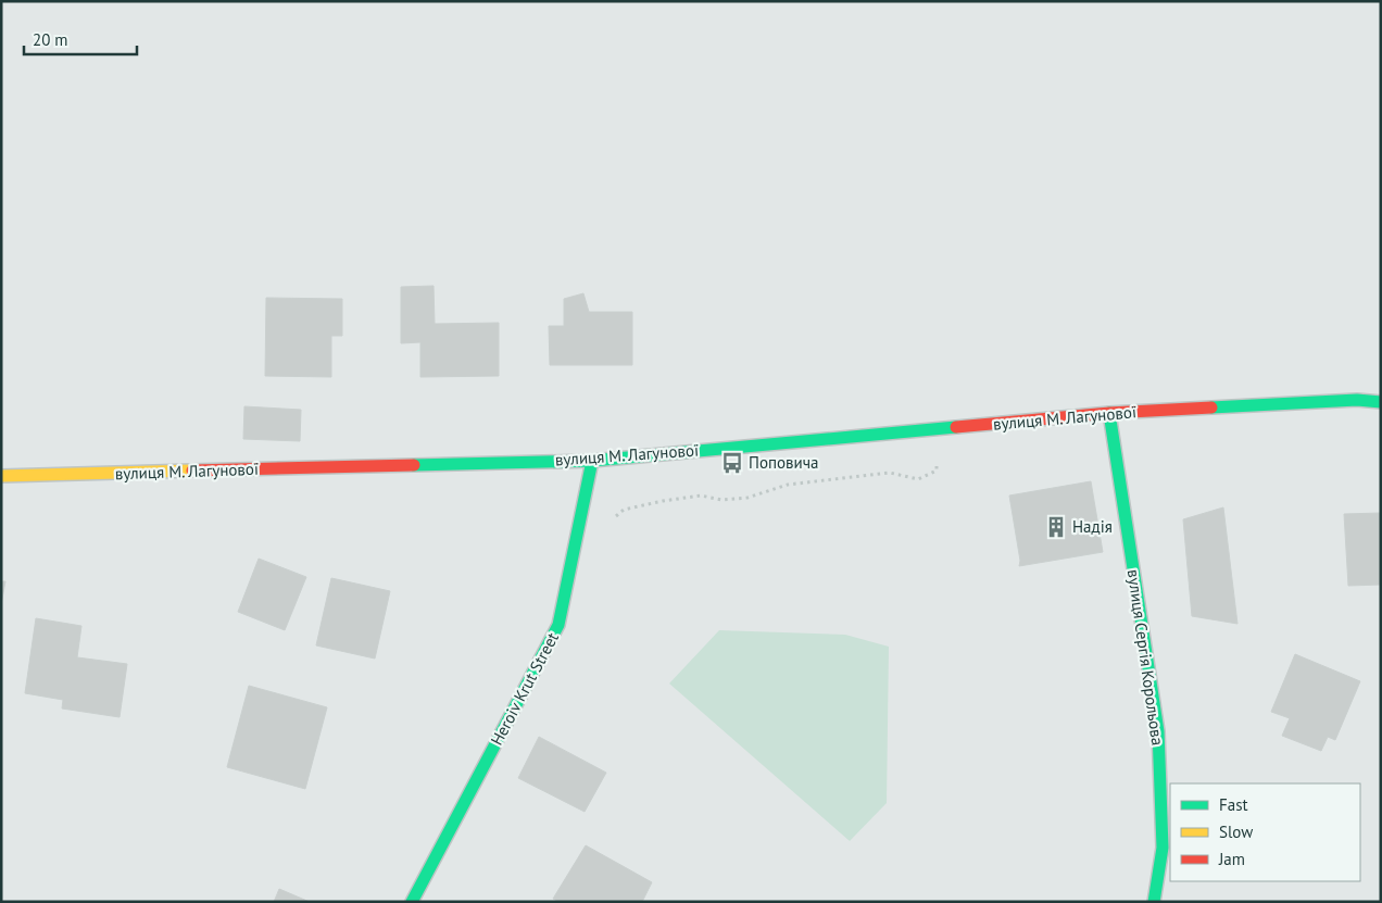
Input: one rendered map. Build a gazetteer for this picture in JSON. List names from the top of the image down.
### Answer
{
  "streets": {
    "street": ["вулиця М. Лагунової", "вулиця Сергія Корольова", "Heroiv Krut Street"]
  },
  "crossings": [
    ["вулиця М. Лагунової", "вулиця Сергія Корольова"],
    ["вулиця М. Лагунової", "Heroiv Krut Street"]
  ],
  "places": {
    "bus stop": ["Поповича"],
    "building": ["Надія"]
  },
  "legend": ["Fast", "Slow", "Jam"],
  "scale_bar": "20 m"
}
